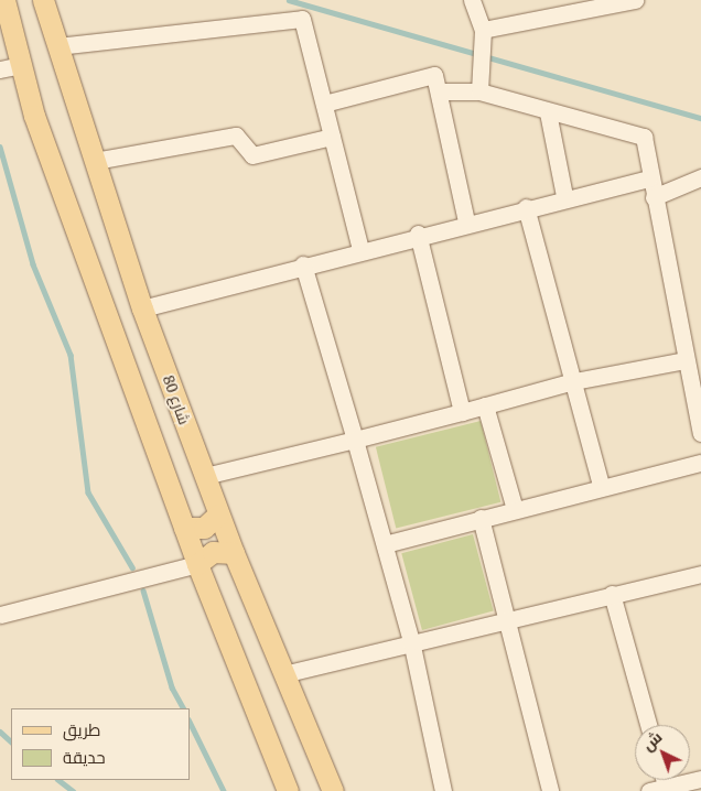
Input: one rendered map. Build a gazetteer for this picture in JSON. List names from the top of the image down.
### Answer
{
  "streets": {
    "main road": ["شارع 80"]
  },
  "legend": ["طريق", "حديقة"],
  "north": "top left"
}
